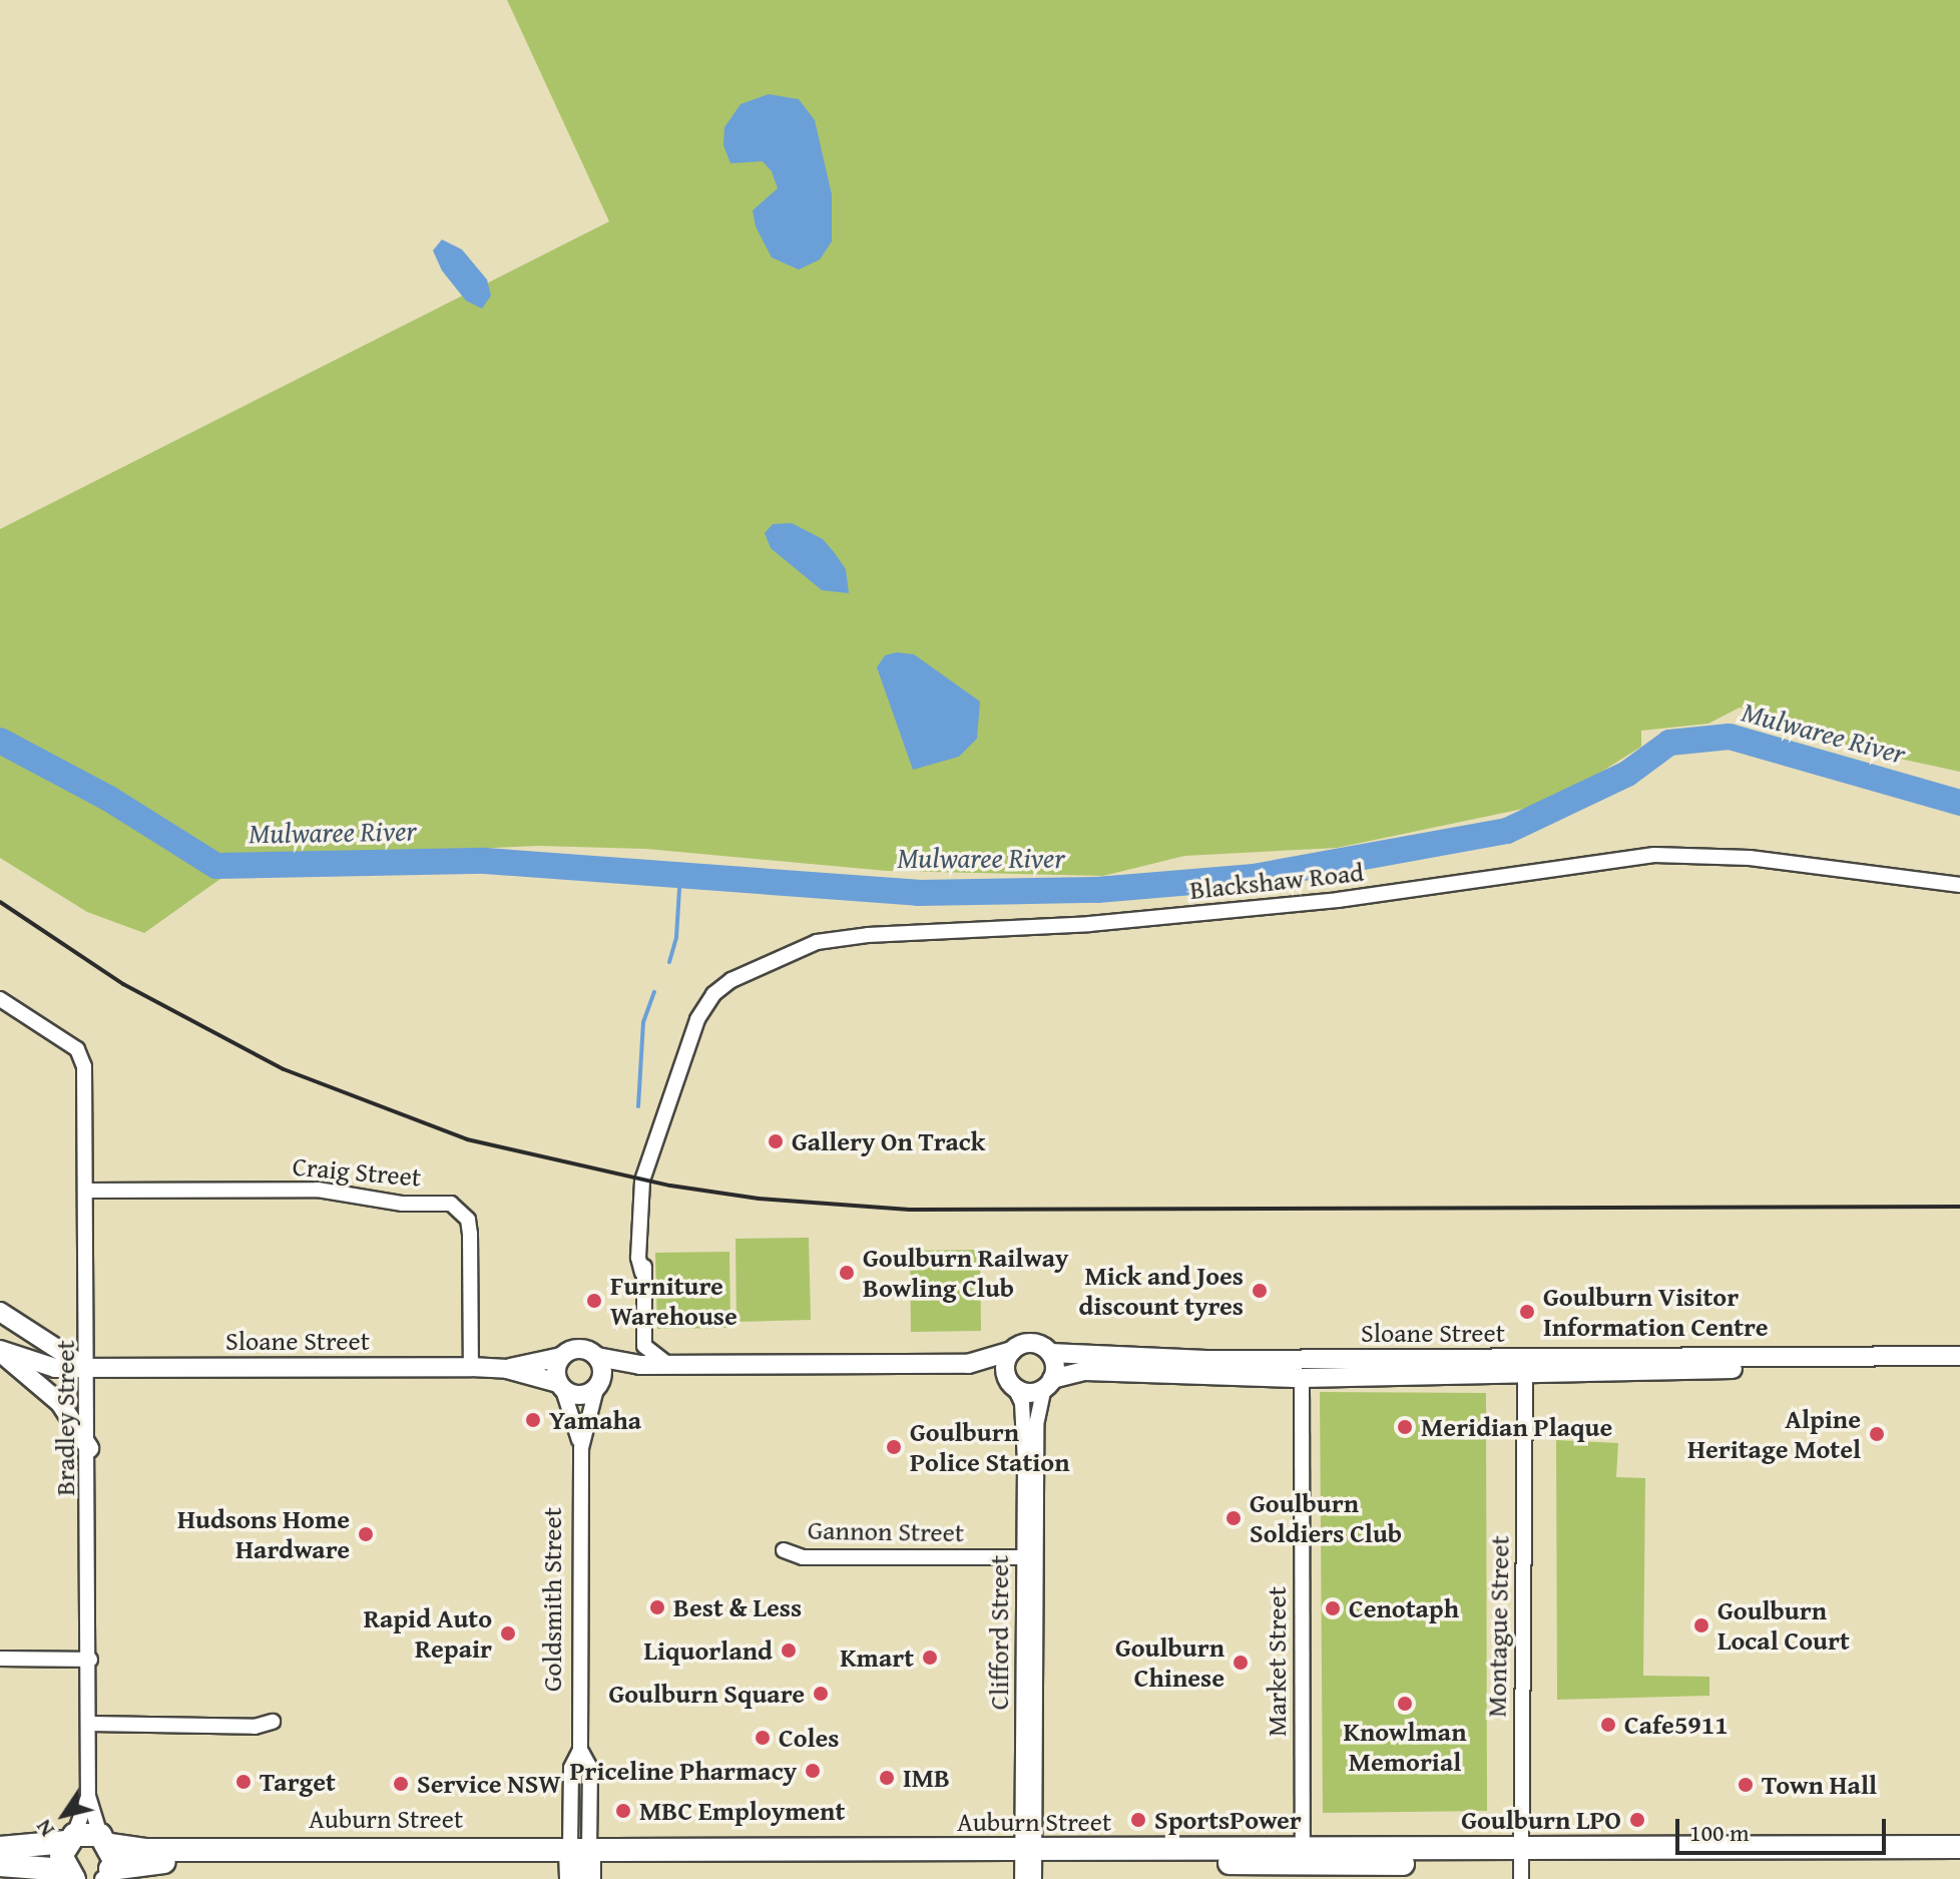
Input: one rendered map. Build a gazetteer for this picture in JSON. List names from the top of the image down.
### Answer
{
  "streets": {
    "main road": ["Auburn Street"],
    "street": [
      "Blackshaw Road",
      "Craig Street",
      "Sloane Street",
      "Bradley Street",
      "Gannon Street",
      "Goldsmith Street",
      "Montague Street",
      "Clifford Street",
      "Market Street"
    ]
  },
  "crossings": [
    ["Craig Street", "Sloane Street"],
    ["Craig Street", "Bradley Street"],
    ["Sloane Street", "Bradley Street"],
    ["Sloane Street", "Goldsmith Street"],
    ["Sloane Street", "Montague Street"],
    ["Sloane Street", "Clifford Street"],
    ["Sloane Street", "Market Street"],
    ["Bradley Street", "Auburn Street"],
    ["Gannon Street", "Clifford Street"],
    ["Goldsmith Street", "Auburn Street"],
    ["Montague Street", "Auburn Street"],
    ["Clifford Street", "Auburn Street"],
    ["Market Street", "Auburn Street"]
  ],
  "water": ["Mulwaree River"],
  "places": [
    "Gallery On Track",
    "Goulburn Railway Bowling Club",
    "Mick and Joes discount tyres",
    "Furniture Warehouse",
    "Goulburn Visitor Information Centre",
    "Yamaha",
    "Meridian Plaque",
    "Alpine Heritage Motel",
    "Goulburn Police Station",
    "Goulburn Soldiers Club",
    "Hudsons Home Hardware",
    "Best & Less",
    "Cenotaph",
    "Goulburn Local Court",
    "Rapid Auto Repair",
    "Liquorland",
    "Kmart",
    "Goulburn Chinese",
    "Goulburn Square",
    "Knowlman Memorial",
    "Cafe5911",
    "Coles",
    "Priceline Pharmacy",
    "IMB",
    "Target",
    "Service NSW",
    "Town Hall",
    "MBC Employment",
    "SportsPower",
    "Goulburn LPO"
  ],
  "scale_bar": "100 m",
  "north": "bottom left"
}
